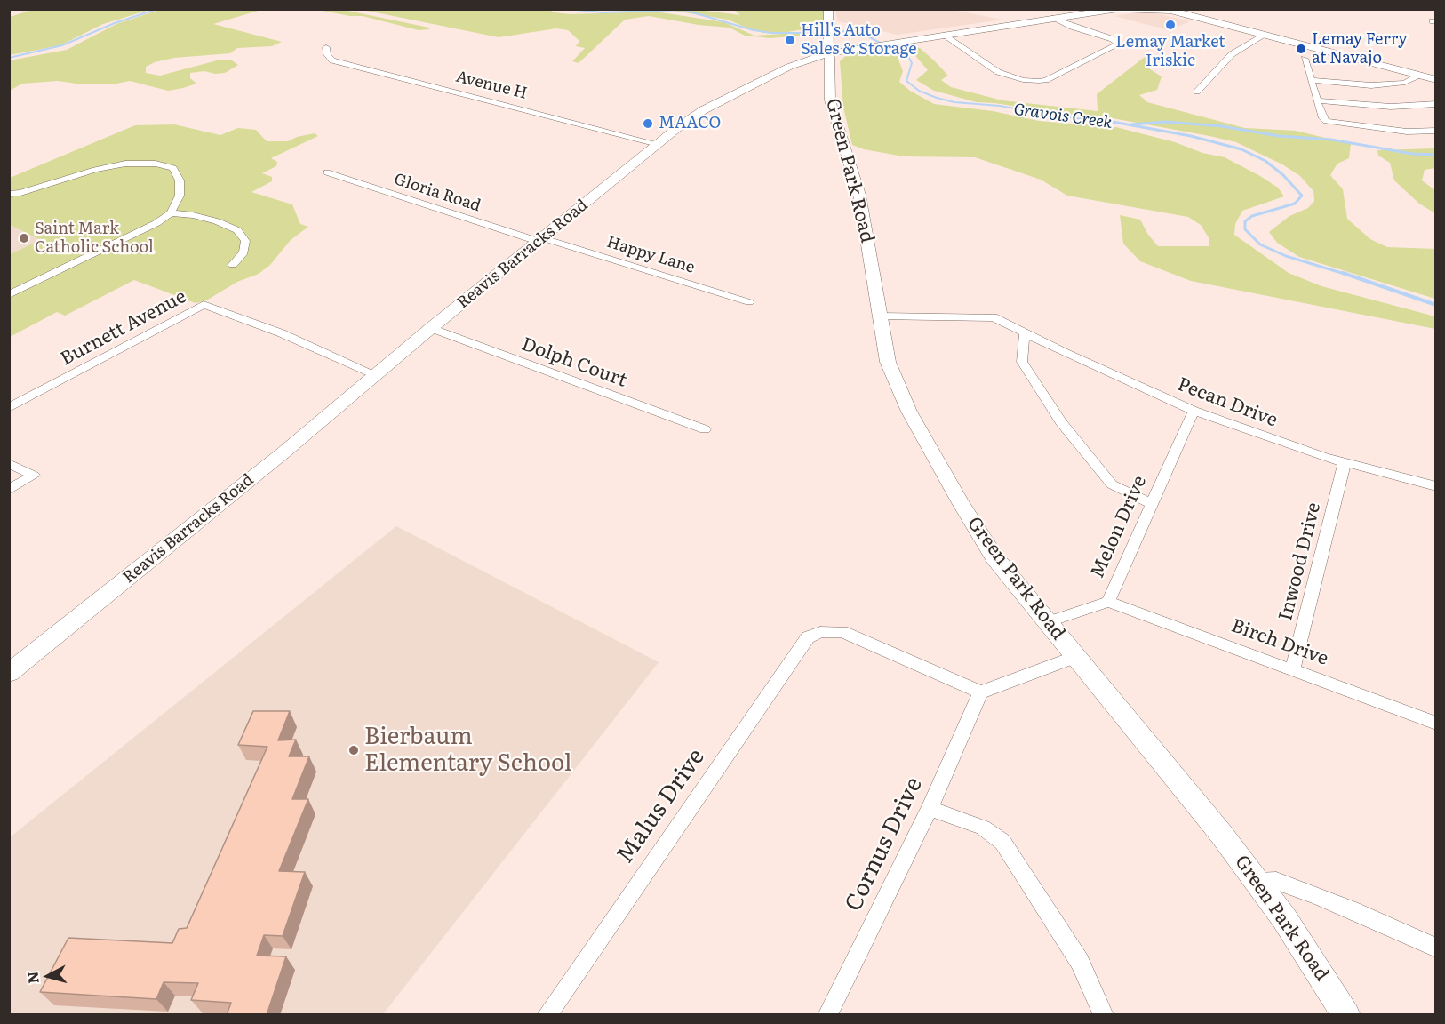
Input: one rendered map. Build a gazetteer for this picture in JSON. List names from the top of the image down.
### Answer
{
  "streets": {
    "main road": ["Green Park Road", "Reavis Barracks Road"],
    "street": [
      "Avenue H",
      "Gloria Road",
      "Happy Lane",
      "Burnett Avenue",
      "Dolph Court",
      "Pecan Drive",
      "Melon Drive",
      "Inwood Drive",
      "Birch Drive",
      "Malus Drive",
      "Cornus Drive"
    ]
  },
  "crossings": [
    ["Avenue H", "Reavis Barracks Road"],
    ["Green Park Road", "Reavis Barracks Road"],
    ["Green Park Road", "Pecan Drive"],
    ["Green Park Road", "Melon Drive"],
    ["Gloria Road", "Reavis Barracks Road"],
    ["Gloria Road", "Happy Lane"],
    ["Reavis Barracks Road", "Happy Lane"],
    ["Reavis Barracks Road", "Burnett Avenue"],
    ["Reavis Barracks Road", "Dolph Court"],
    ["Pecan Drive", "Melon Drive"],
    ["Pecan Drive", "Inwood Drive"],
    ["Melon Drive", "Birch Drive"],
    ["Inwood Drive", "Birch Drive"],
    ["Malus Drive", "Cornus Drive"]
  ],
  "water": ["Gravois Creek"],
  "places": [
    "Lemay Market Iriskic",
    "Hill's Auto Sales & Storage",
    "Lemay Ferry at Navajo",
    "MAACO",
    "Saint Mark Catholic School",
    "Bierbaum Elementary School"
  ],
  "north": "left"
}
